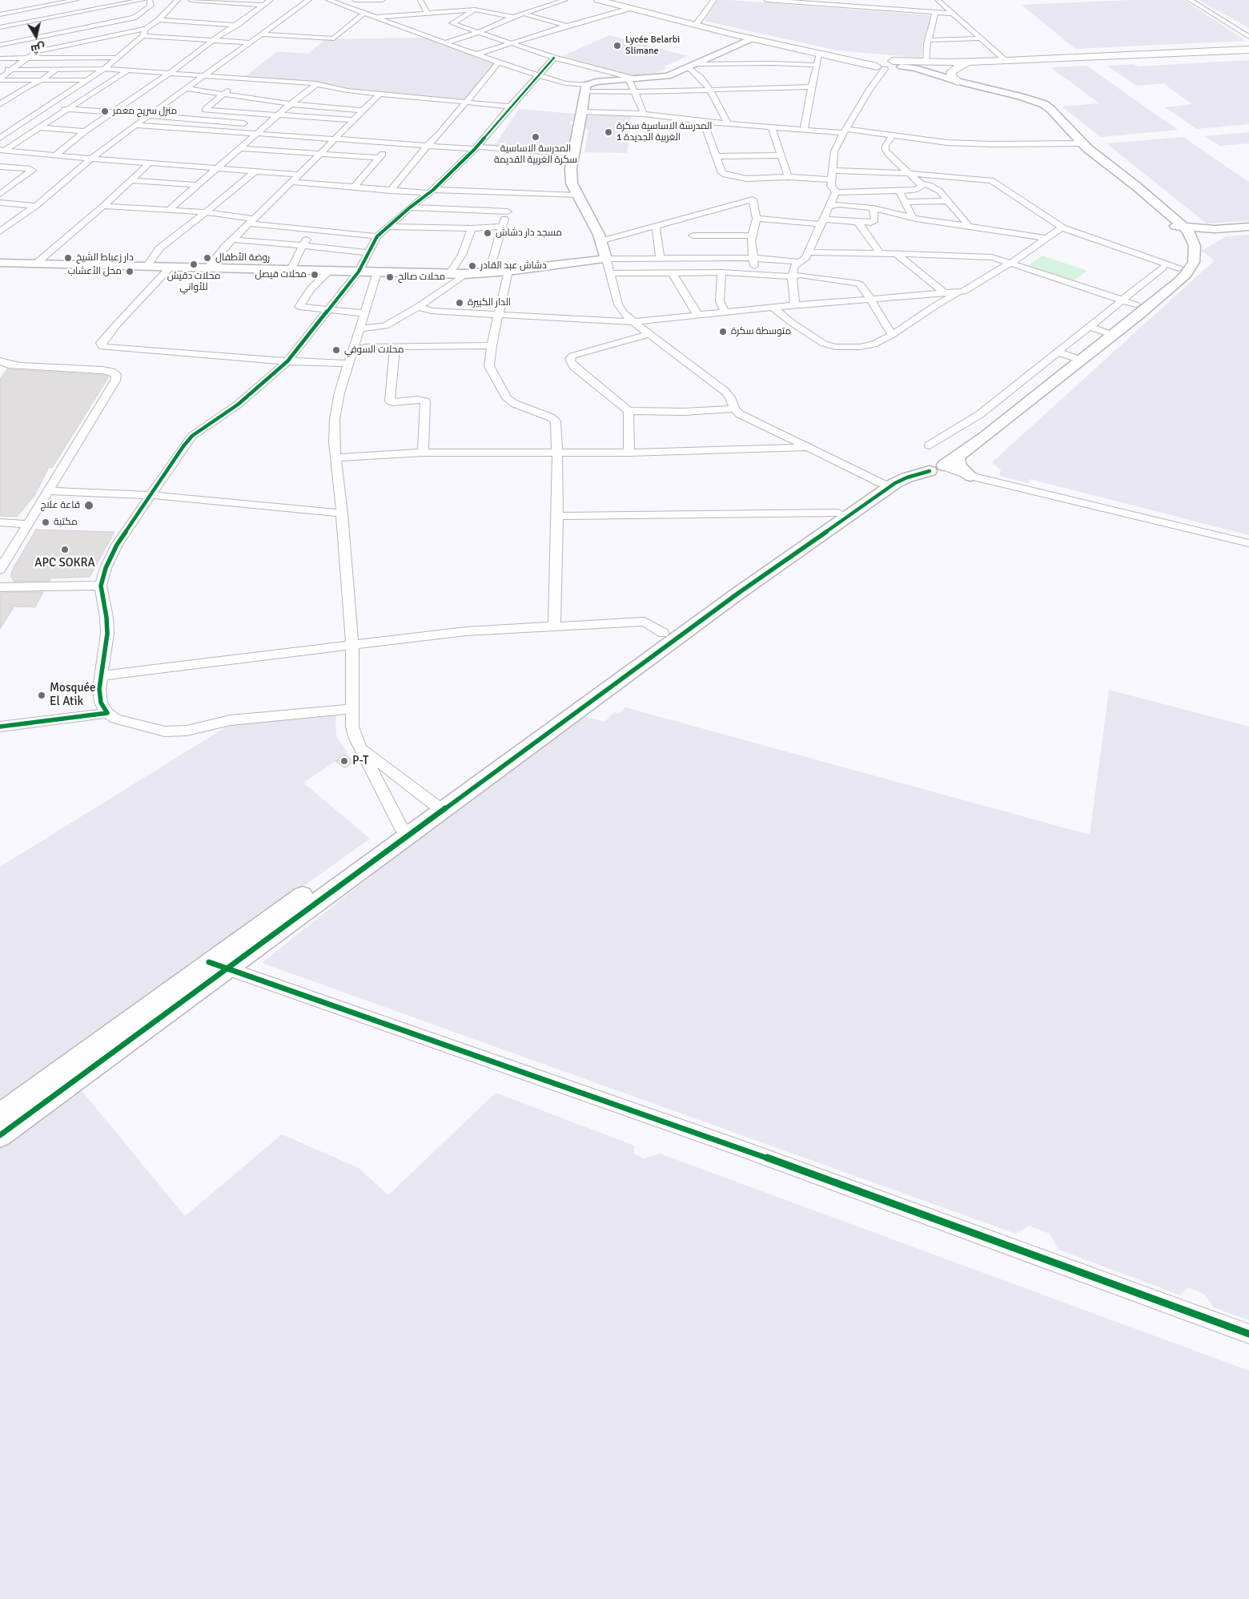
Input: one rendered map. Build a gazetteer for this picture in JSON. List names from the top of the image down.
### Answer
{
  "places": [
    "Lycée Belarbi Slimane",
    "منزل سريح معمر",
    "المدرسة الاساسية سكرة الغربية الجديدة 1",
    "المدرسة الاساسية سكرة الغربية القديمة",
    "مسجد دار دشاش",
    "دار زعباط الشيخ",
    "روضة الأطفال",
    "محلات دقيش للأواني",
    "دشاش عبد القادر",
    "محل الأعشاب",
    "محلات فيصل",
    "محلات صالح",
    "الدار الكبيرة",
    "متوسطة سكرة",
    "محلات السوفي",
    "قاعة علاج",
    "مكتبة",
    "APC SOKRA",
    "Mosquée El Atik",
    "P-T"
  ],
  "north": "bottom"
}
